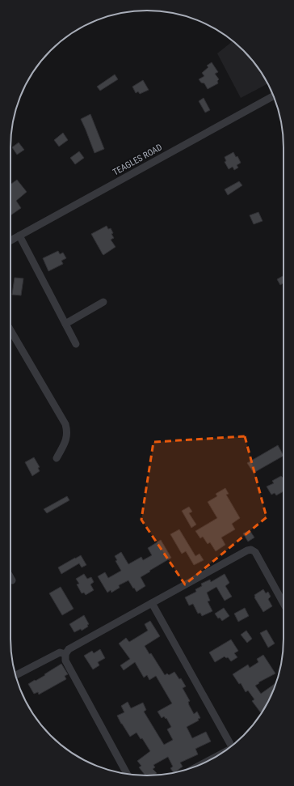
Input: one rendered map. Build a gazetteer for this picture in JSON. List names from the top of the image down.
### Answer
{
  "streets": {
    "street": ["TEAGLES ROAD"]
  }
}
